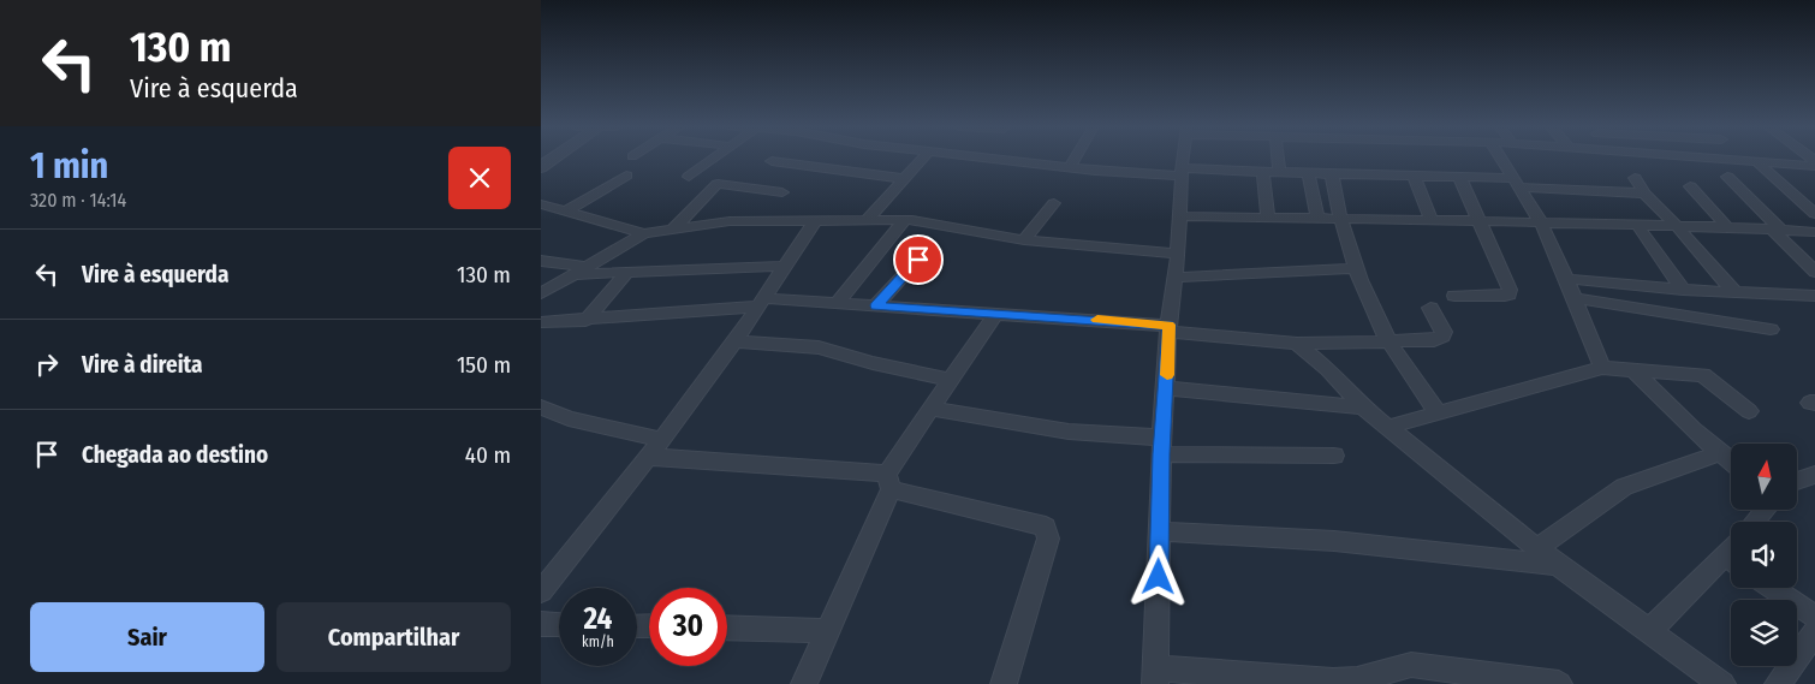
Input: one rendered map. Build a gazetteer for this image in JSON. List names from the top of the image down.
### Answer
{
  "north": "top",
  "page": {
    "turn": ["130 m", "Vire à esquerda"],
    "heading": ["1 min", "320 m · 14:14"],
    "list": [
      {
        "name": "Vire à esquerda",
        "value": "130 m"
      },
      {
        "name": "Vire à direita",
        "value": "150 m"
      },
      {
        "name": "Chegada ao destino",
        "value": "40 m"
      }
    ],
    "speed": "24 km/h",
    "limit": "30",
    "buttons": ["Sair", "Compartilhar"]
  }
}
